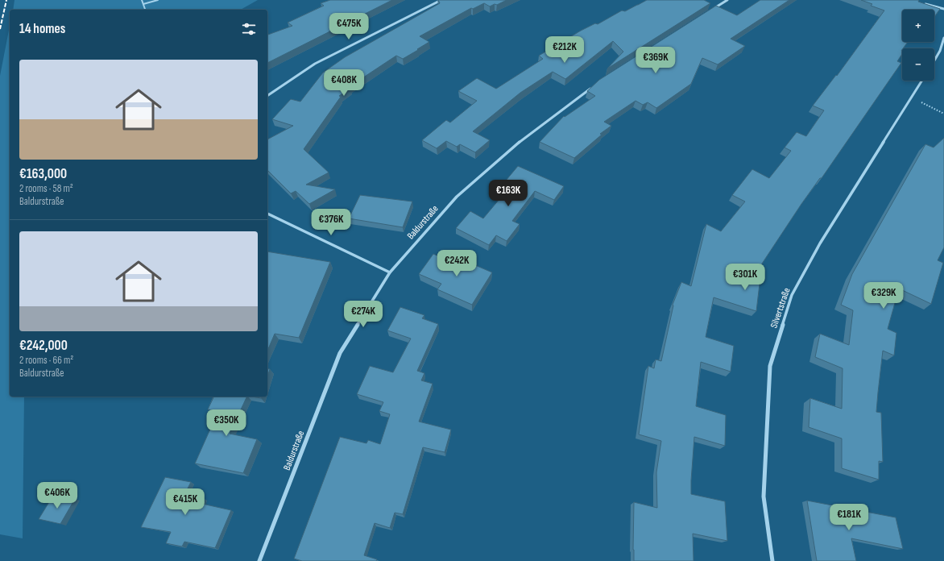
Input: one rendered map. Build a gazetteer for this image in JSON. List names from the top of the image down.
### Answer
{
  "streets": {
    "street": ["Baldurstraße", "Silvertstraße"]
  },
  "page": {
    "map_buttons": ["+", "−"],
    "heading": "14 homes",
    "price": [
      "€475K",
      "€212K",
      "€369K",
      "€408K",
      "€163K",
      "€376K",
      "€242K",
      "€301K",
      "€329K",
      "€274K",
      "€350K",
      "€406K",
      "€415K",
      "€181K"
    ],
    "list": [
      {
        "name": "€163,000",
        "note": "2 rooms · 58 m² · Baldurstraße"
      },
      {
        "name": "€242,000",
        "note": "2 rooms · 66 m² · Baldurstraße"
      }
    ]
  }
}
